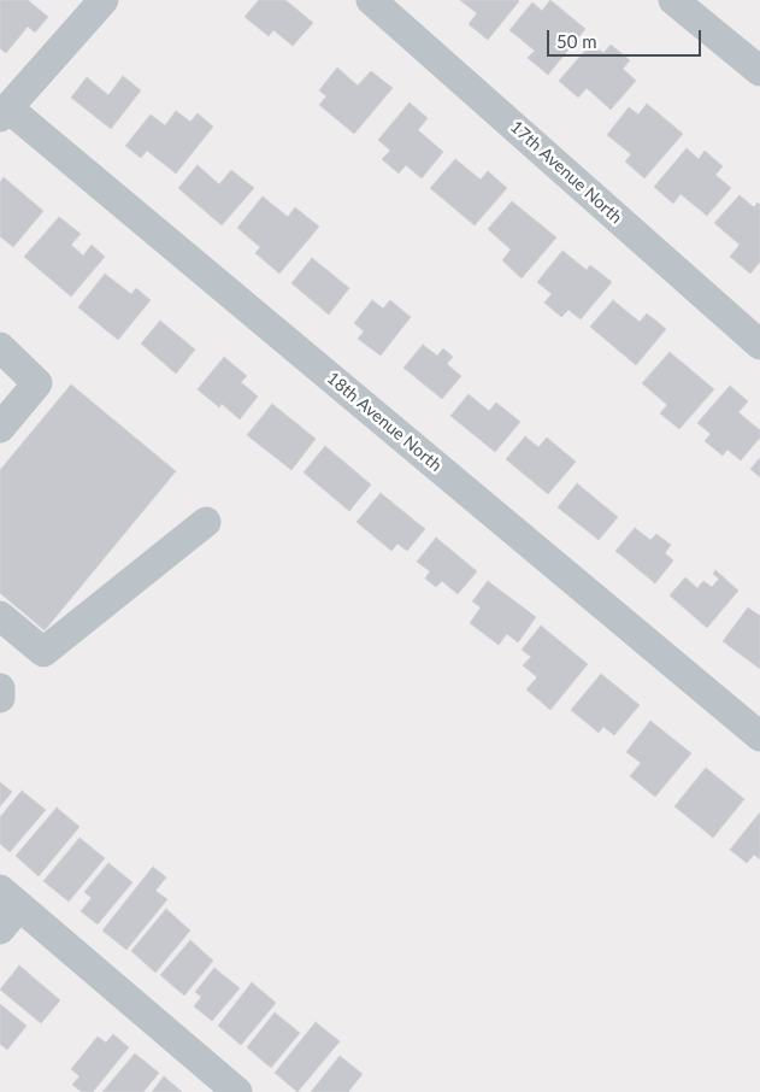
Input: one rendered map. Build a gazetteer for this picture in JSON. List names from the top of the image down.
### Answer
{
  "streets": {
    "street": ["17th Avenue North", "18th Avenue North"]
  },
  "scale_bar": "50 m"
}
